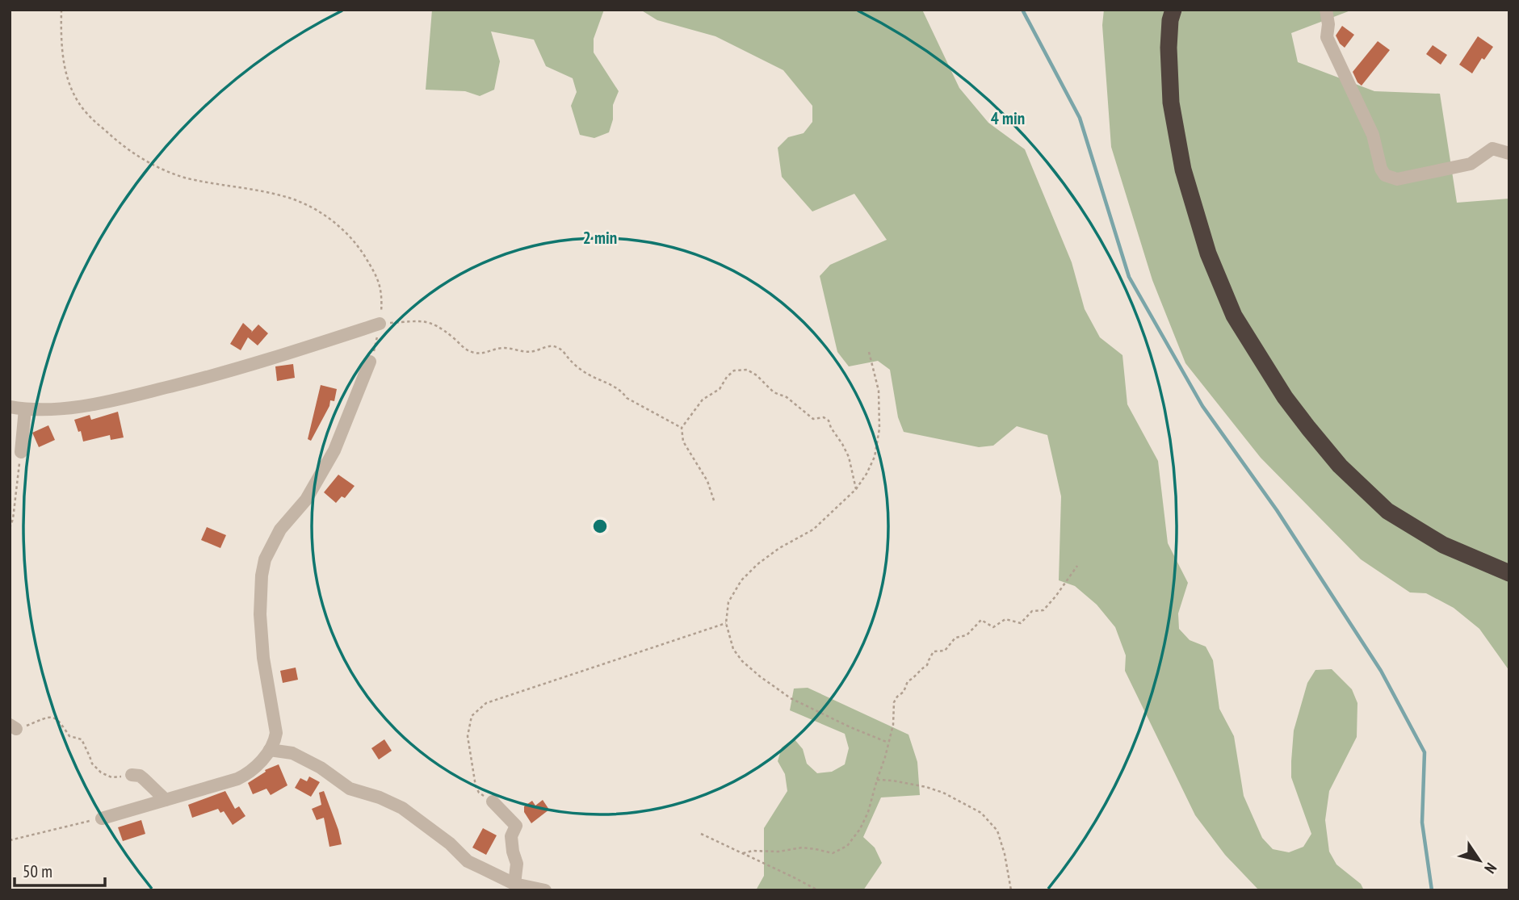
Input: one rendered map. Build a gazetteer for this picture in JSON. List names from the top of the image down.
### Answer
{
  "scale_bar": "50 m",
  "north": "bottom right",
  "rings": ["4 min", "2 min"]
}
